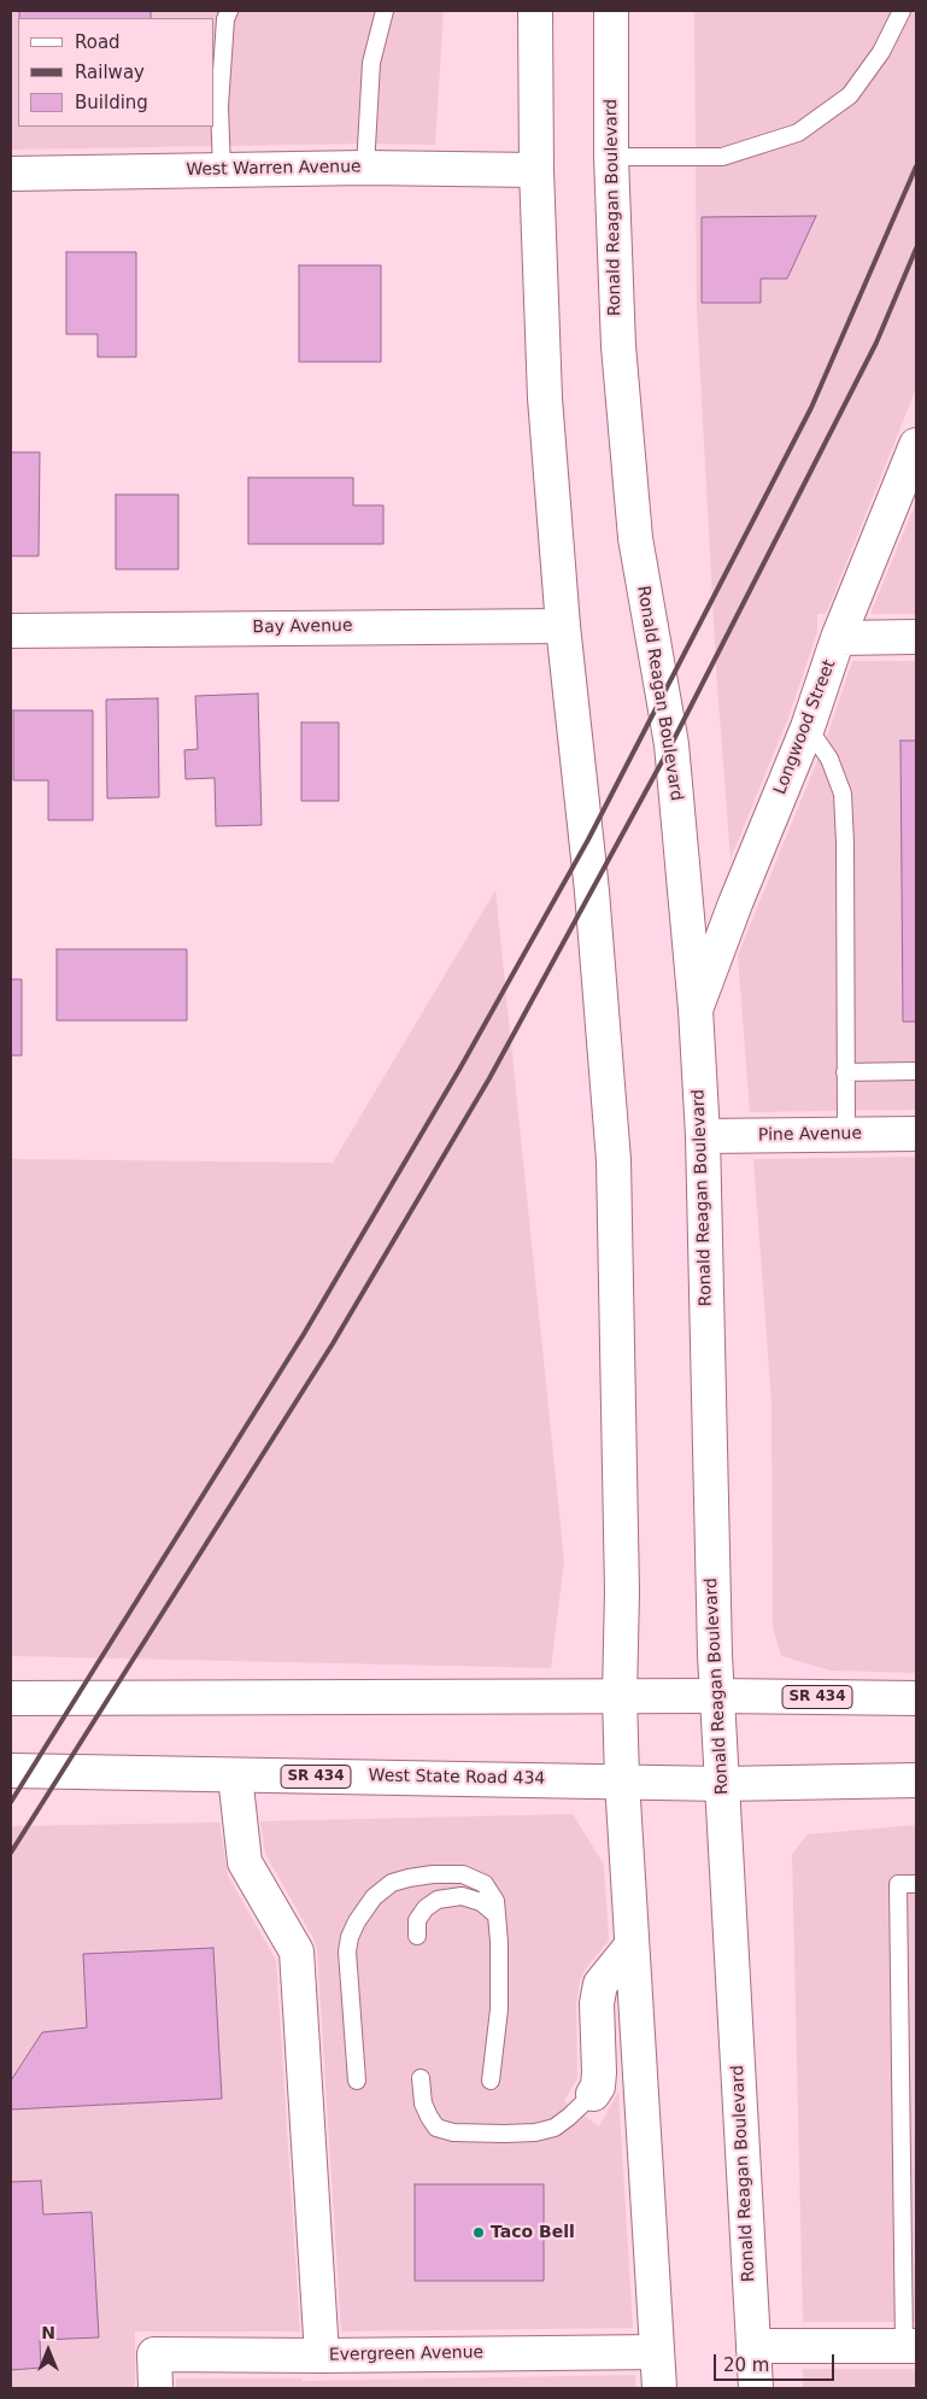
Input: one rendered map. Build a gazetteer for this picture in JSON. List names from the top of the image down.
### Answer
{
  "streets": {
    "main road": [
      "West Warren Avenue",
      "Ronald Reagan Boulevard",
      "Bay Avenue",
      "Longwood Street",
      "Pine Avenue",
      "SR 434",
      "West State Road 434",
      "Evergreen Avenue"
    ]
  },
  "crossings": [
    ["Ronald Reagan Boulevard", "Longwood Street"],
    ["Ronald Reagan Boulevard", "Pine Avenue"],
    ["Ronald Reagan Boulevard", "SR 434"],
    ["Ronald Reagan Boulevard", "West State Road 434"],
    ["SR 434", "West State Road 434"]
  ],
  "places": ["Taco Bell"],
  "legend": ["Road", "Railway", "Building"],
  "scale_bar": "20 m",
  "north": "top"
}
